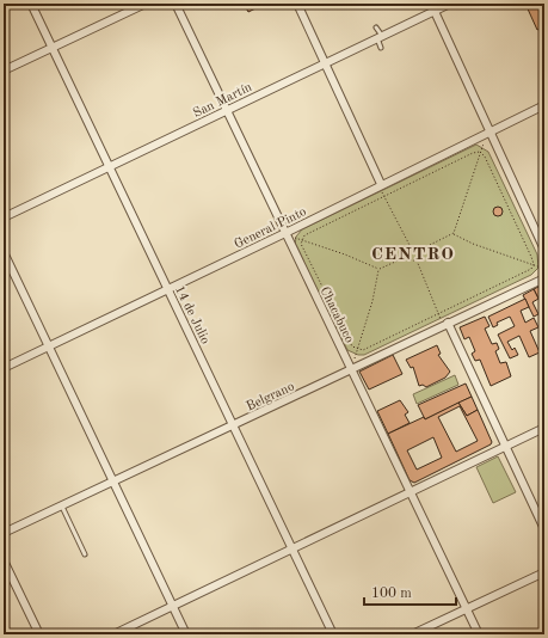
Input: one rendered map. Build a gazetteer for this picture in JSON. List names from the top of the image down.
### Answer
{
  "streets": {
    "street": [
      "San Martín",
      "General Pinto",
      "14 de Julio",
      "Chacabuco",
      "Belgrano"
    ]
  },
  "crossings": [
    ["San Martín", "14 de Julio"],
    ["San Martín", "Chacabuco"],
    ["General Pinto", "14 de Julio"],
    ["General Pinto", "Chacabuco"],
    ["14 de Julio", "Belgrano"],
    ["Chacabuco", "Belgrano"]
  ],
  "districts": ["CENTRO"],
  "scale_bar": "100 m"
}
